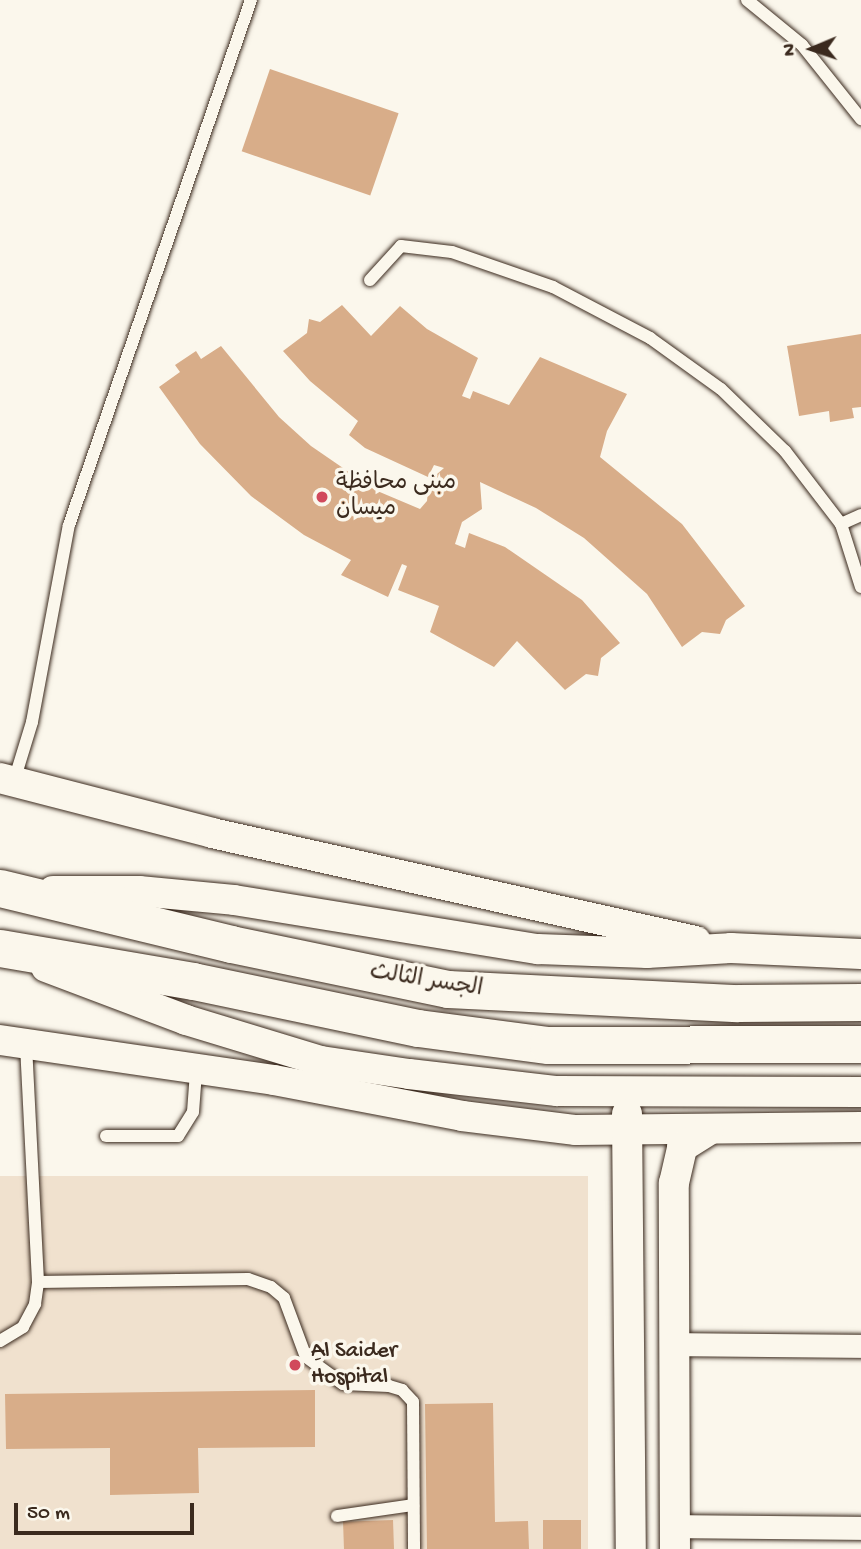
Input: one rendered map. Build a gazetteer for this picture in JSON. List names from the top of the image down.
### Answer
{
  "streets": {
    "main road": ["الجسر الثالث"]
  },
  "places": ["مبنى محافظة ميسان", "ِAl Saider Hospital"],
  "scale_bar": "50 m",
  "north": "left"
}
